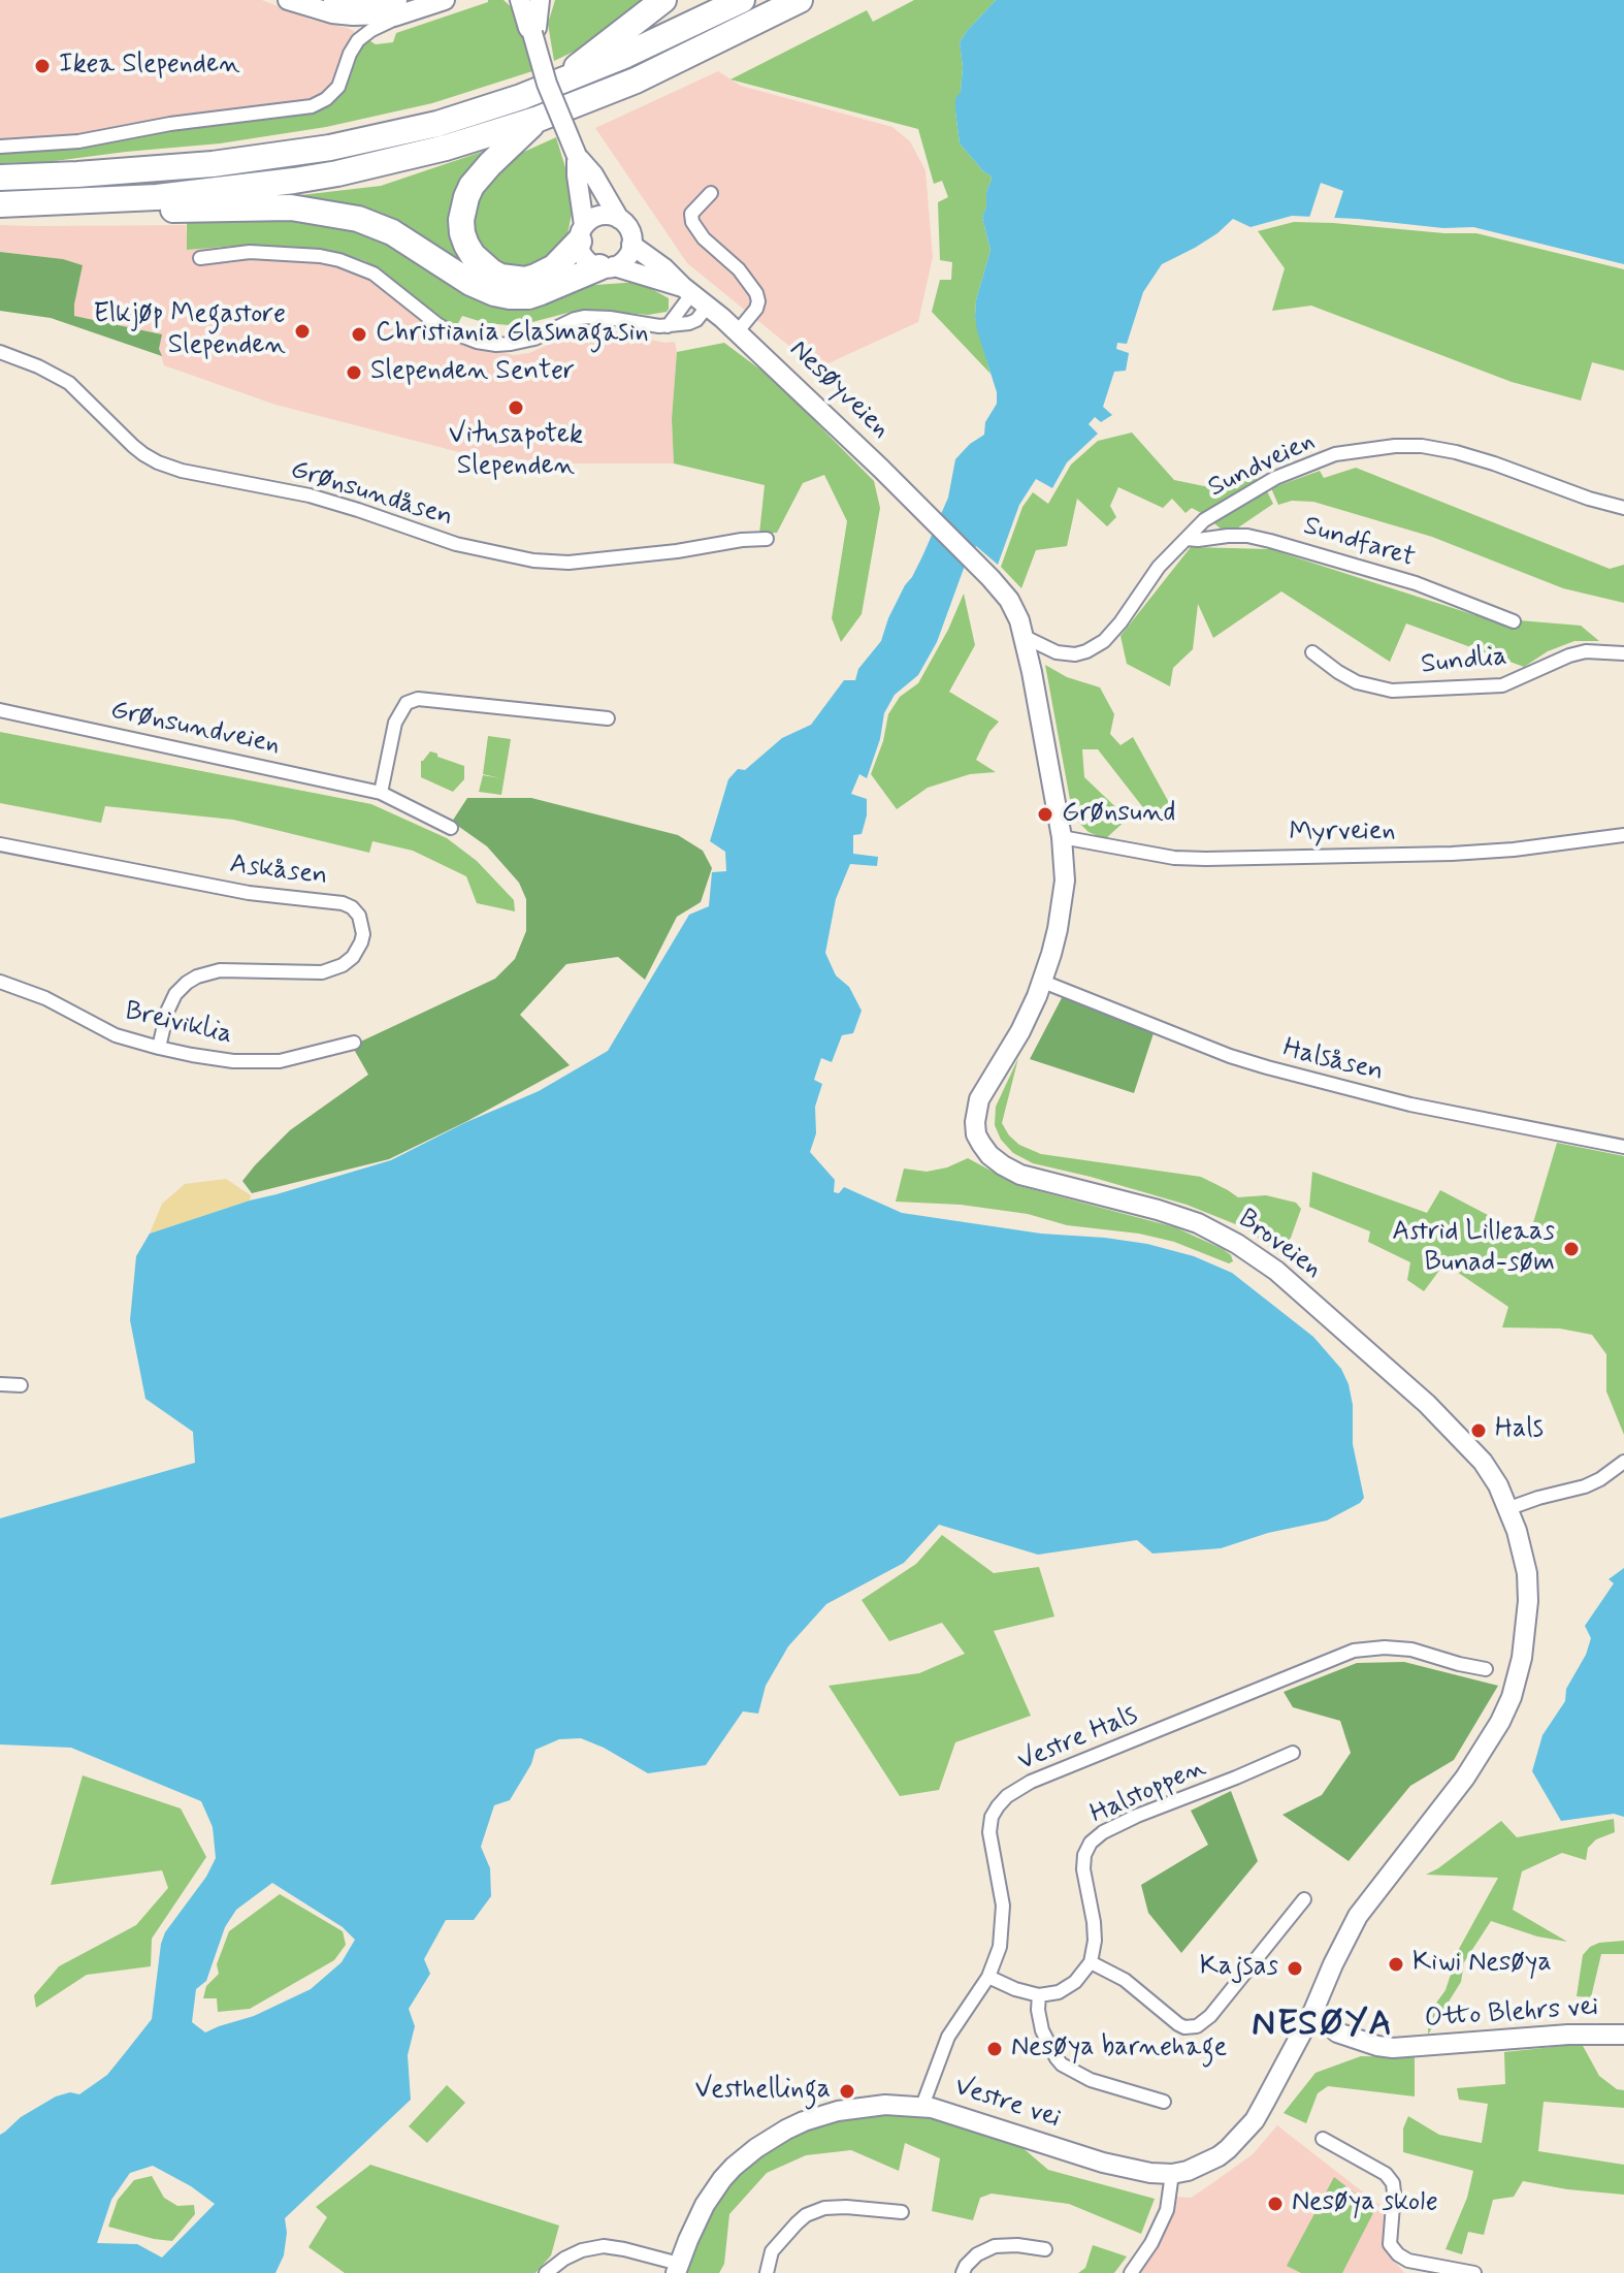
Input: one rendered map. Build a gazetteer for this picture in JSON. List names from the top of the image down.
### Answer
{
  "streets": {
    "street": [
      "Nesøyveien",
      "Sundveien",
      "Grønsundåsen",
      "Sundfaret",
      "Sundlia",
      "Grønsundveien",
      "Myrveien",
      "Askåsen",
      "Breiviklia",
      "Halsåsen",
      "Broveien",
      "Vestre Hals",
      "Halstoppen",
      "Otto Blehrs vei",
      "Vestre vei"
    ]
  },
  "crossings": [
    ["Nesøyveien", "Broveien"],
    ["Sundveien", "Sundfaret"],
    ["Sundveien", "Broveien"],
    ["Myrveien", "Broveien"],
    ["Askåsen", "Breiviklia"],
    ["Halsåsen", "Broveien"],
    ["Broveien", "Otto Blehrs vei"],
    ["Broveien", "Vestre vei"],
    ["Vestre Hals", "Vestre vei"],
    ["Otto Blehrs vei", "Vestre vei"]
  ],
  "districts": ["NESØYA"],
  "places": [
    "Ikea Slependen",
    "Elkjøp Megastore Slependen",
    "Christiania Glasmagasin",
    "Slependen Senter",
    "Vitusapotek Slependen",
    "Grønsund",
    "Astrid Lilleaas Bunad-søm",
    "Hals",
    "Kiwi Nesøya",
    "Kajsas",
    "Nesøya barnehage",
    "Vesthellinga",
    "Nesøya skole"
  ]
}
